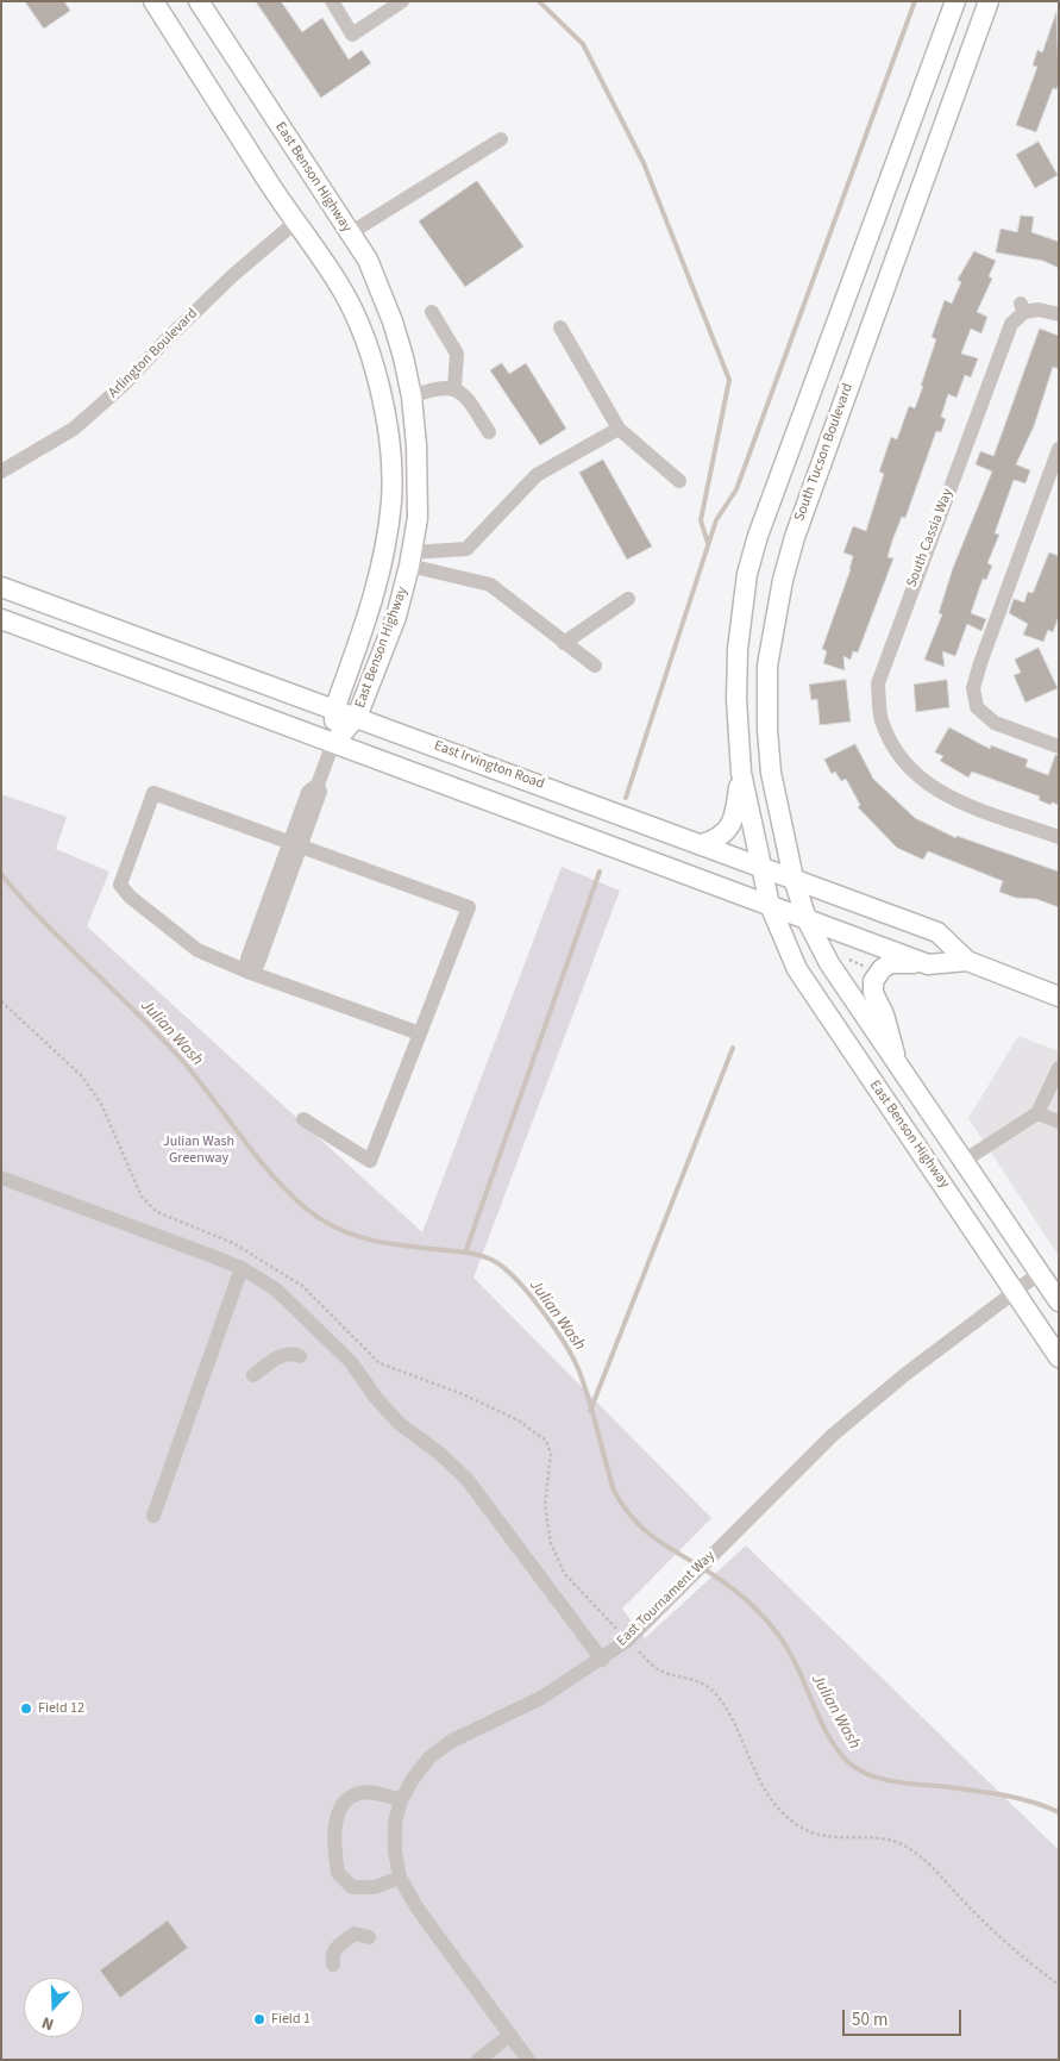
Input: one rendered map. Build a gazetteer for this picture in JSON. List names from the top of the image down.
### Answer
{
  "streets": {
    "main road": ["East Benson Highway", "South Tucson Boulevard", "East Irvington Road"],
    "street": ["Arlington Boulevard", "South Cassia Way", "East Tournament Way"]
  },
  "crossings": [
    ["East Benson Highway", "Arlington Boulevard"],
    ["East Benson Highway", "South Tucson Boulevard"],
    ["East Benson Highway", "East Irvington Road"],
    ["East Benson Highway", "East Tournament Way"],
    ["South Tucson Boulevard", "East Irvington Road"]
  ],
  "water": ["Julian Wash"],
  "parks": ["Julian Wash Greenway"],
  "places": ["Field 12", "Field 1"],
  "scale_bar": "50 m",
  "north": "bottom"
}
